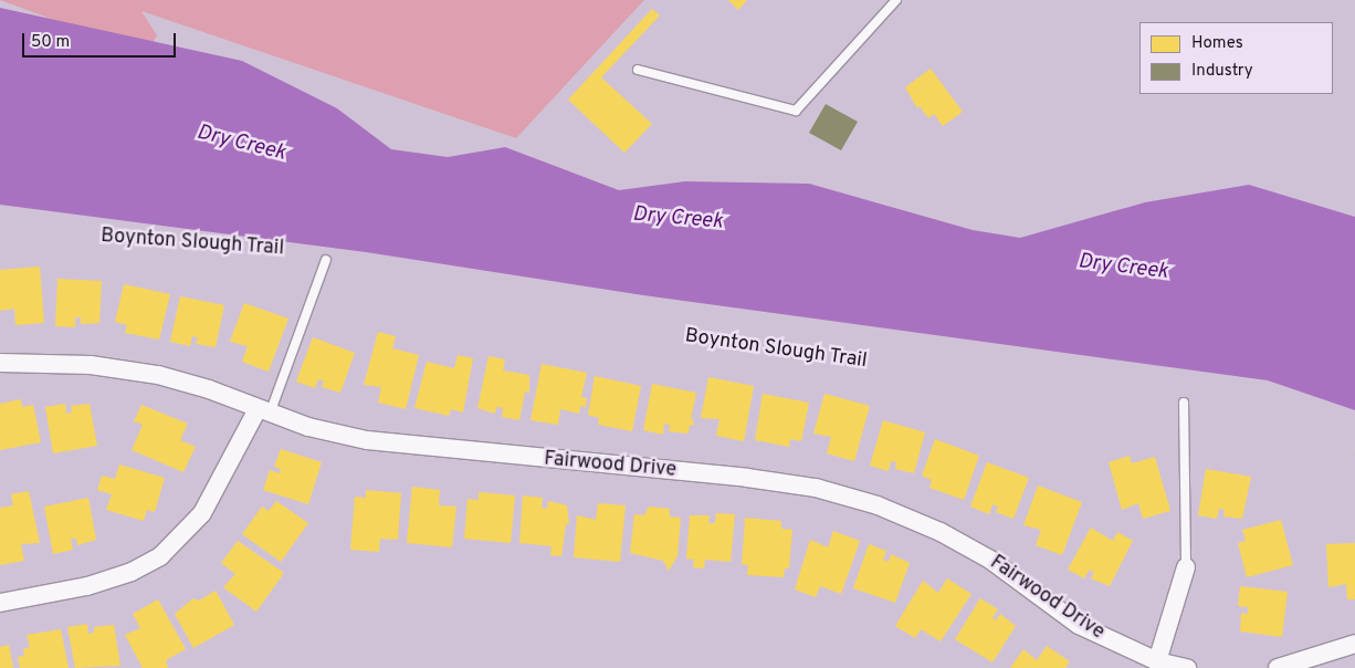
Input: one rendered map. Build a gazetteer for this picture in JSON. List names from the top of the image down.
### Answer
{
  "streets": {
    "street": ["Fairwood Drive"],
    "path": ["Boynton Slough Trail"]
  },
  "water": ["Dry Creek"],
  "legend": ["Homes", "Industry"],
  "scale_bar": "50 m"
}
